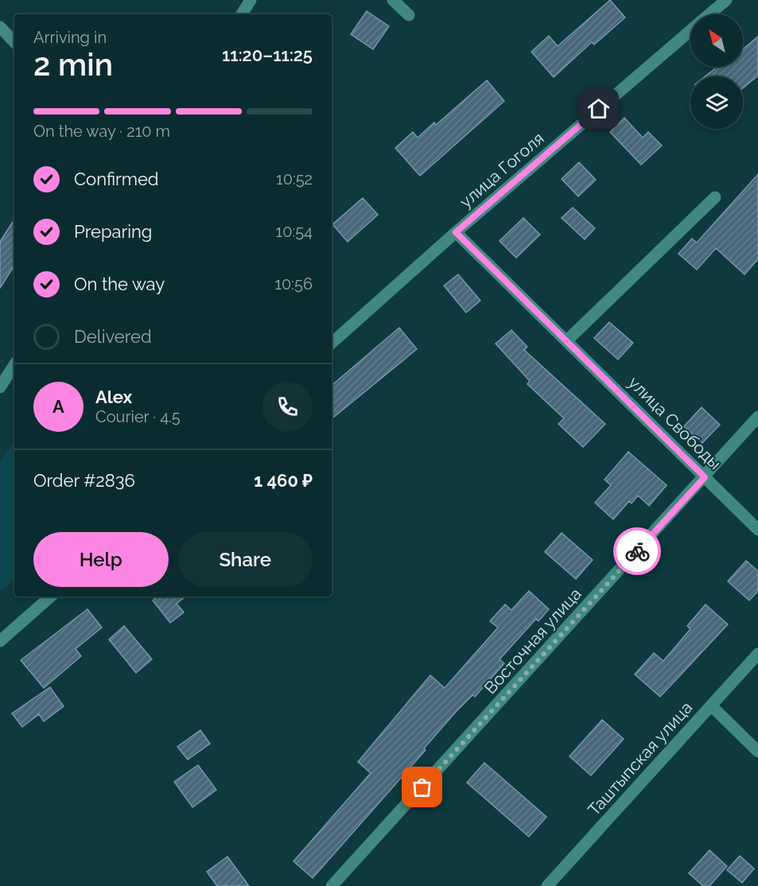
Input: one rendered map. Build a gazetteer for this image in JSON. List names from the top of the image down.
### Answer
{
  "streets": {
    "street": [
      "улица Гоголя",
      "улица Свободы",
      "Восточная улица",
      "Таштыпская улица"
    ]
  },
  "crossings": [
    ["улица Гоголя", "улица Свободы"],
    ["улица Свободы", "Восточная улица"]
  ],
  "north": "top left",
  "page": {
    "heading": ["2 min", "Arriving in", "11:20–11:25"],
    "panel": [
      "Alex",
      "Courier · 4.5",
      "Order #2836",
      "1 460 ₽"
    ],
    "bar": "On the way · 210 m",
    "list": [
      ["Confirmed", "10:52"],
      ["Preparing", "10:54"],
      ["On the way", "10:56"],
      "Delivered"
    ],
    "round": "A",
    "buttons": ["Help", "Share"]
  }
}
